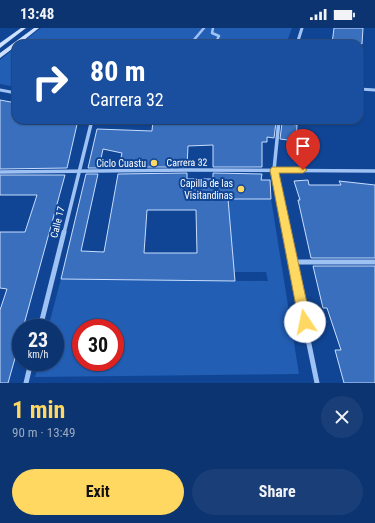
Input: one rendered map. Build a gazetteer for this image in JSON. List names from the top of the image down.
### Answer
{
  "streets": {
    "street": ["Carrera 32", "Calle 17"]
  },
  "crossings": [
    ["Carrera 32", "Calle 17"]
  ],
  "places": ["Ciclo Cuastu", "Capilla de las Visitandinas"],
  "page": {
    "status": "13:48",
    "turn": ["80 m", "Carrera 32"],
    "speed": "23 km/h",
    "limit": "30",
    "heading": ["1 min", "90 m · 13:49"],
    "buttons": ["Exit", "Share"]
  }
}
